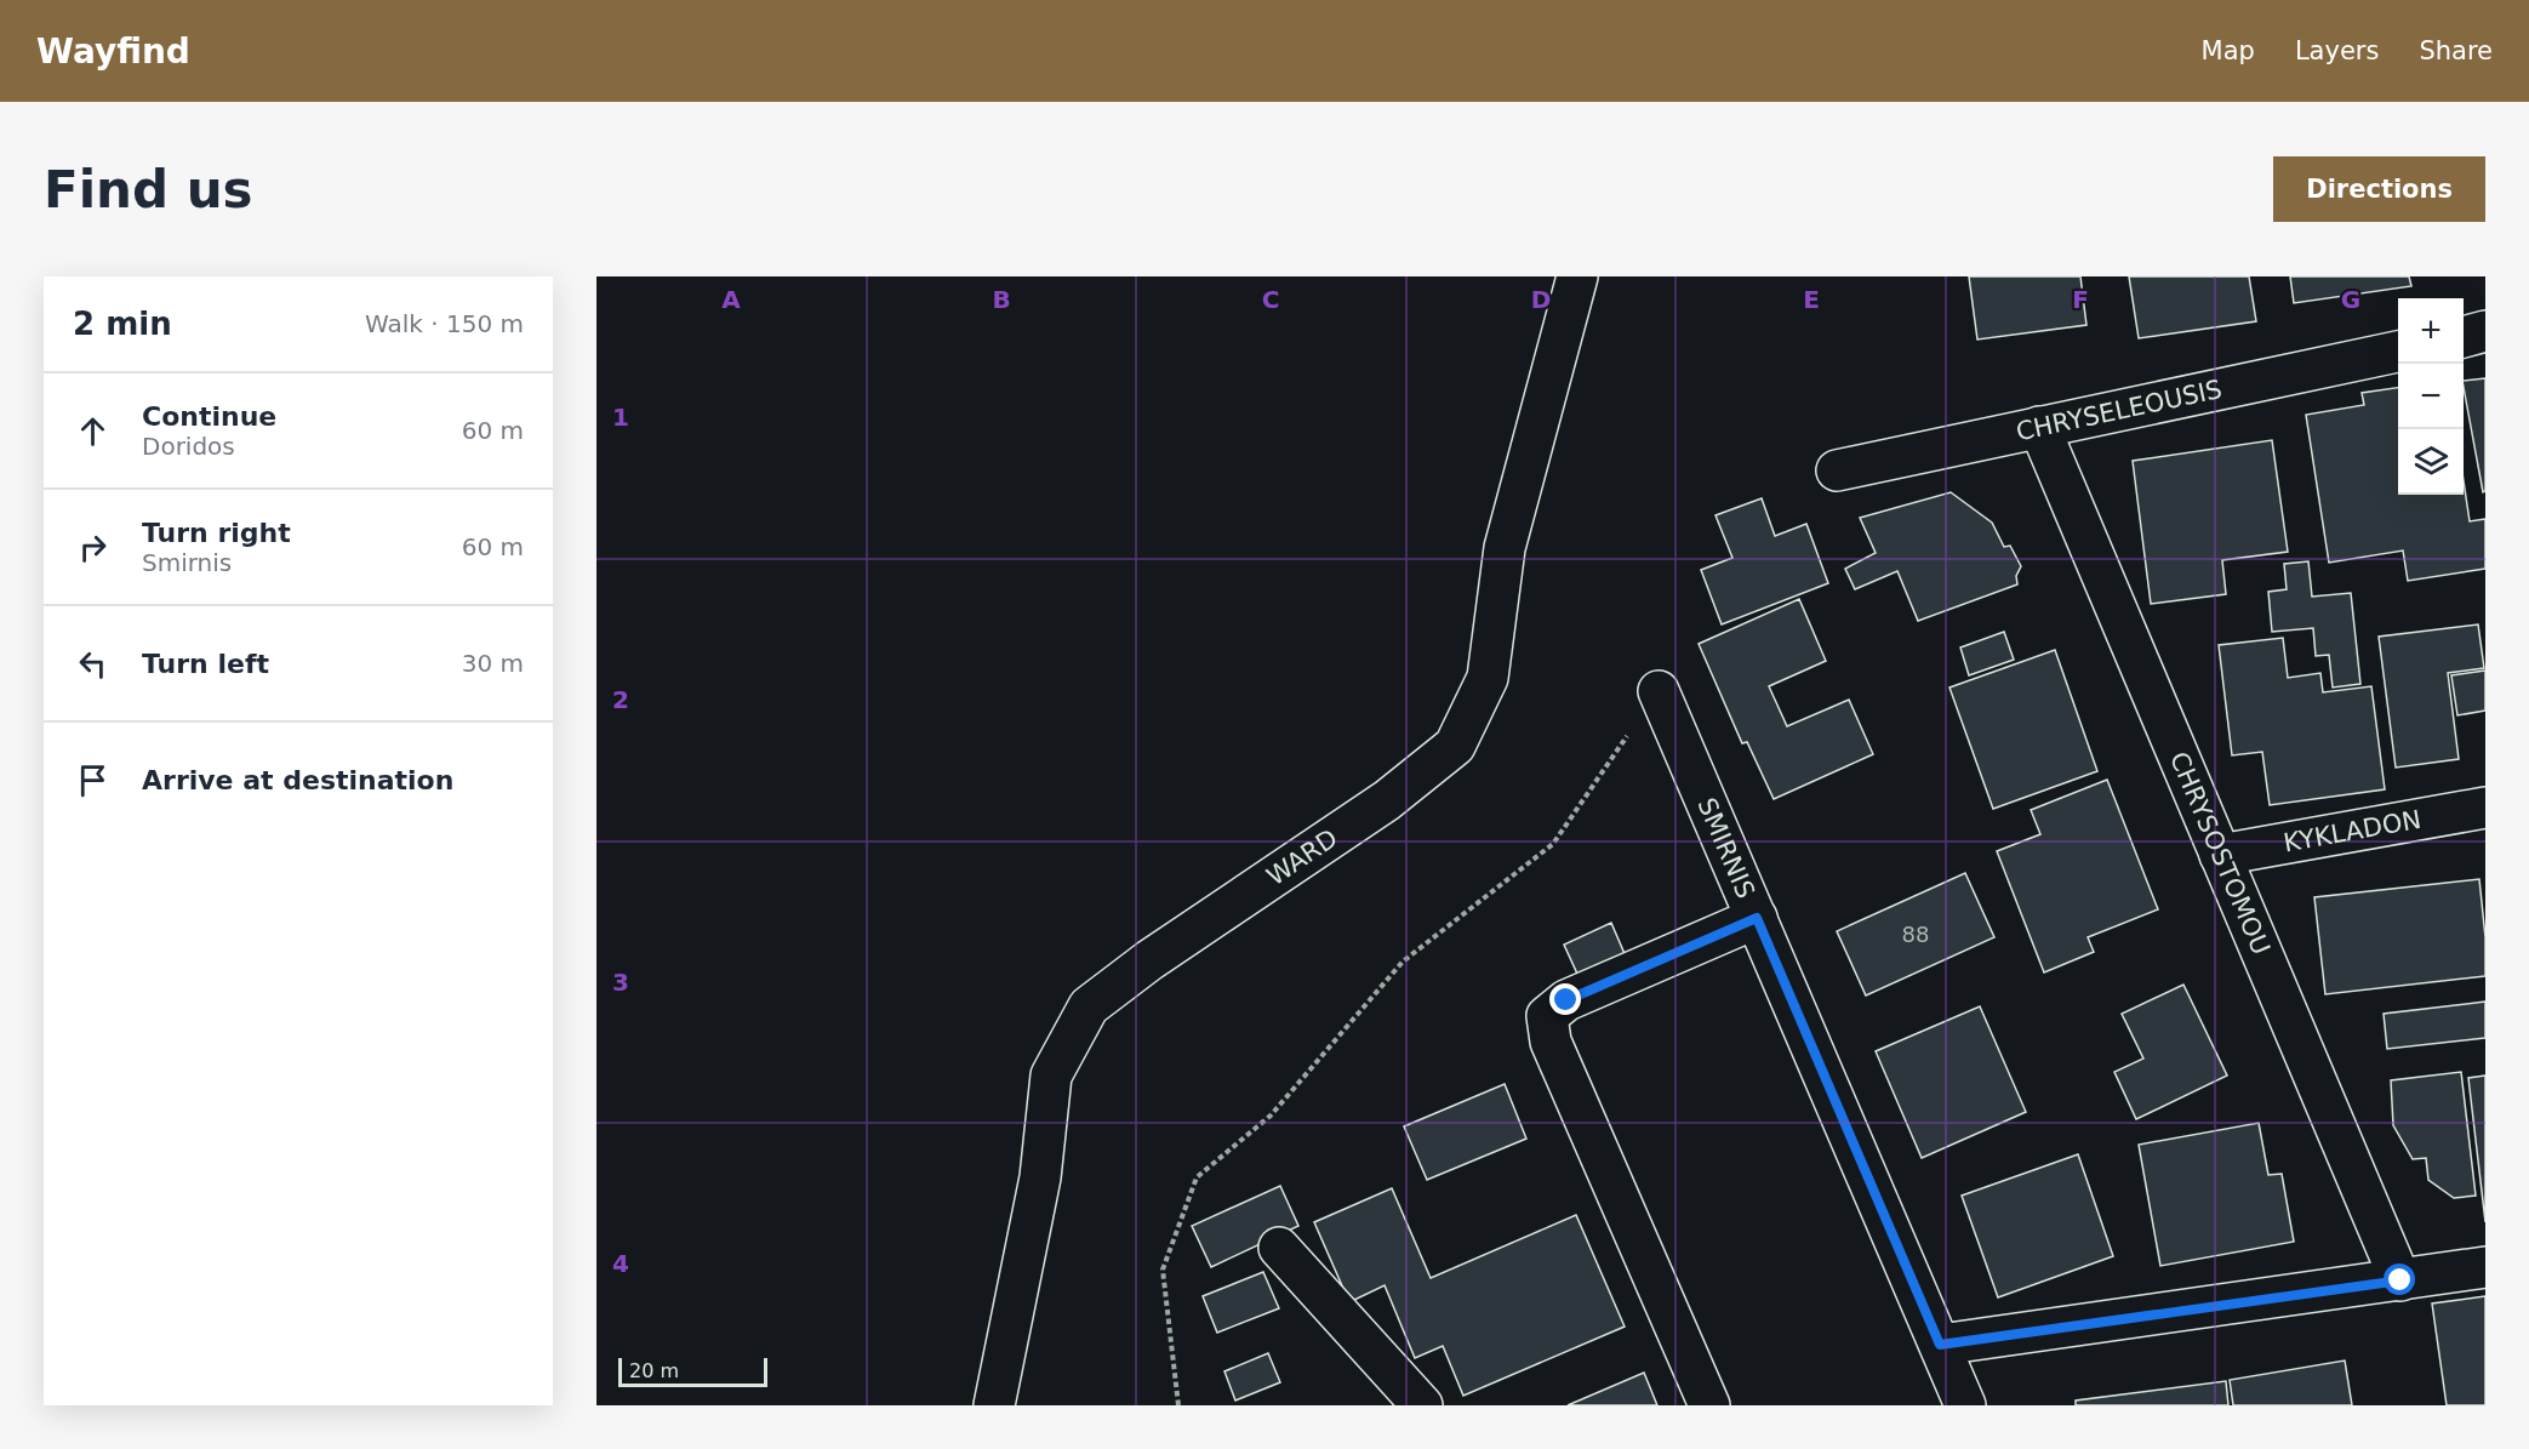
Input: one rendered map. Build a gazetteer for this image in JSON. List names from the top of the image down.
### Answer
{
  "streets": {
    "street": [
      "CHRYSELEOUSIS",
      "KYKLADON",
      "SMIRNIS",
      "CHRYSOSTOMOU",
      "WARD"
    ]
  },
  "crossings": [
    ["CHRYSELEOUSIS", "CHRYSOSTOMOU"],
    ["KYKLADON", "CHRYSOSTOMOU"]
  ],
  "house_numbers": ["88"],
  "scale_bar": "20 m",
  "page": {
    "header": "Wayfind",
    "nav": ["Map", "Layers", "Share"],
    "buttons": "Directions",
    "title": "Find us",
    "heading": ["2 min", "Walk · 150 m"],
    "map_buttons": ["+", "−"],
    "list": [
      ["Continue", "Doridos", "60 m"],
      ["Turn right", "Smirnis", "60 m"],
      ["Turn left", "30 m"],
      "Arrive at destination"
    ],
    "scale": "20 m"
  },
  "grid": {
    "columns": [
      "A",
      "B",
      "C",
      "D",
      "E",
      "F",
      "G"
    ],
    "rows": [
      "1",
      "2",
      "3",
      "4"
    ]
  }
}
